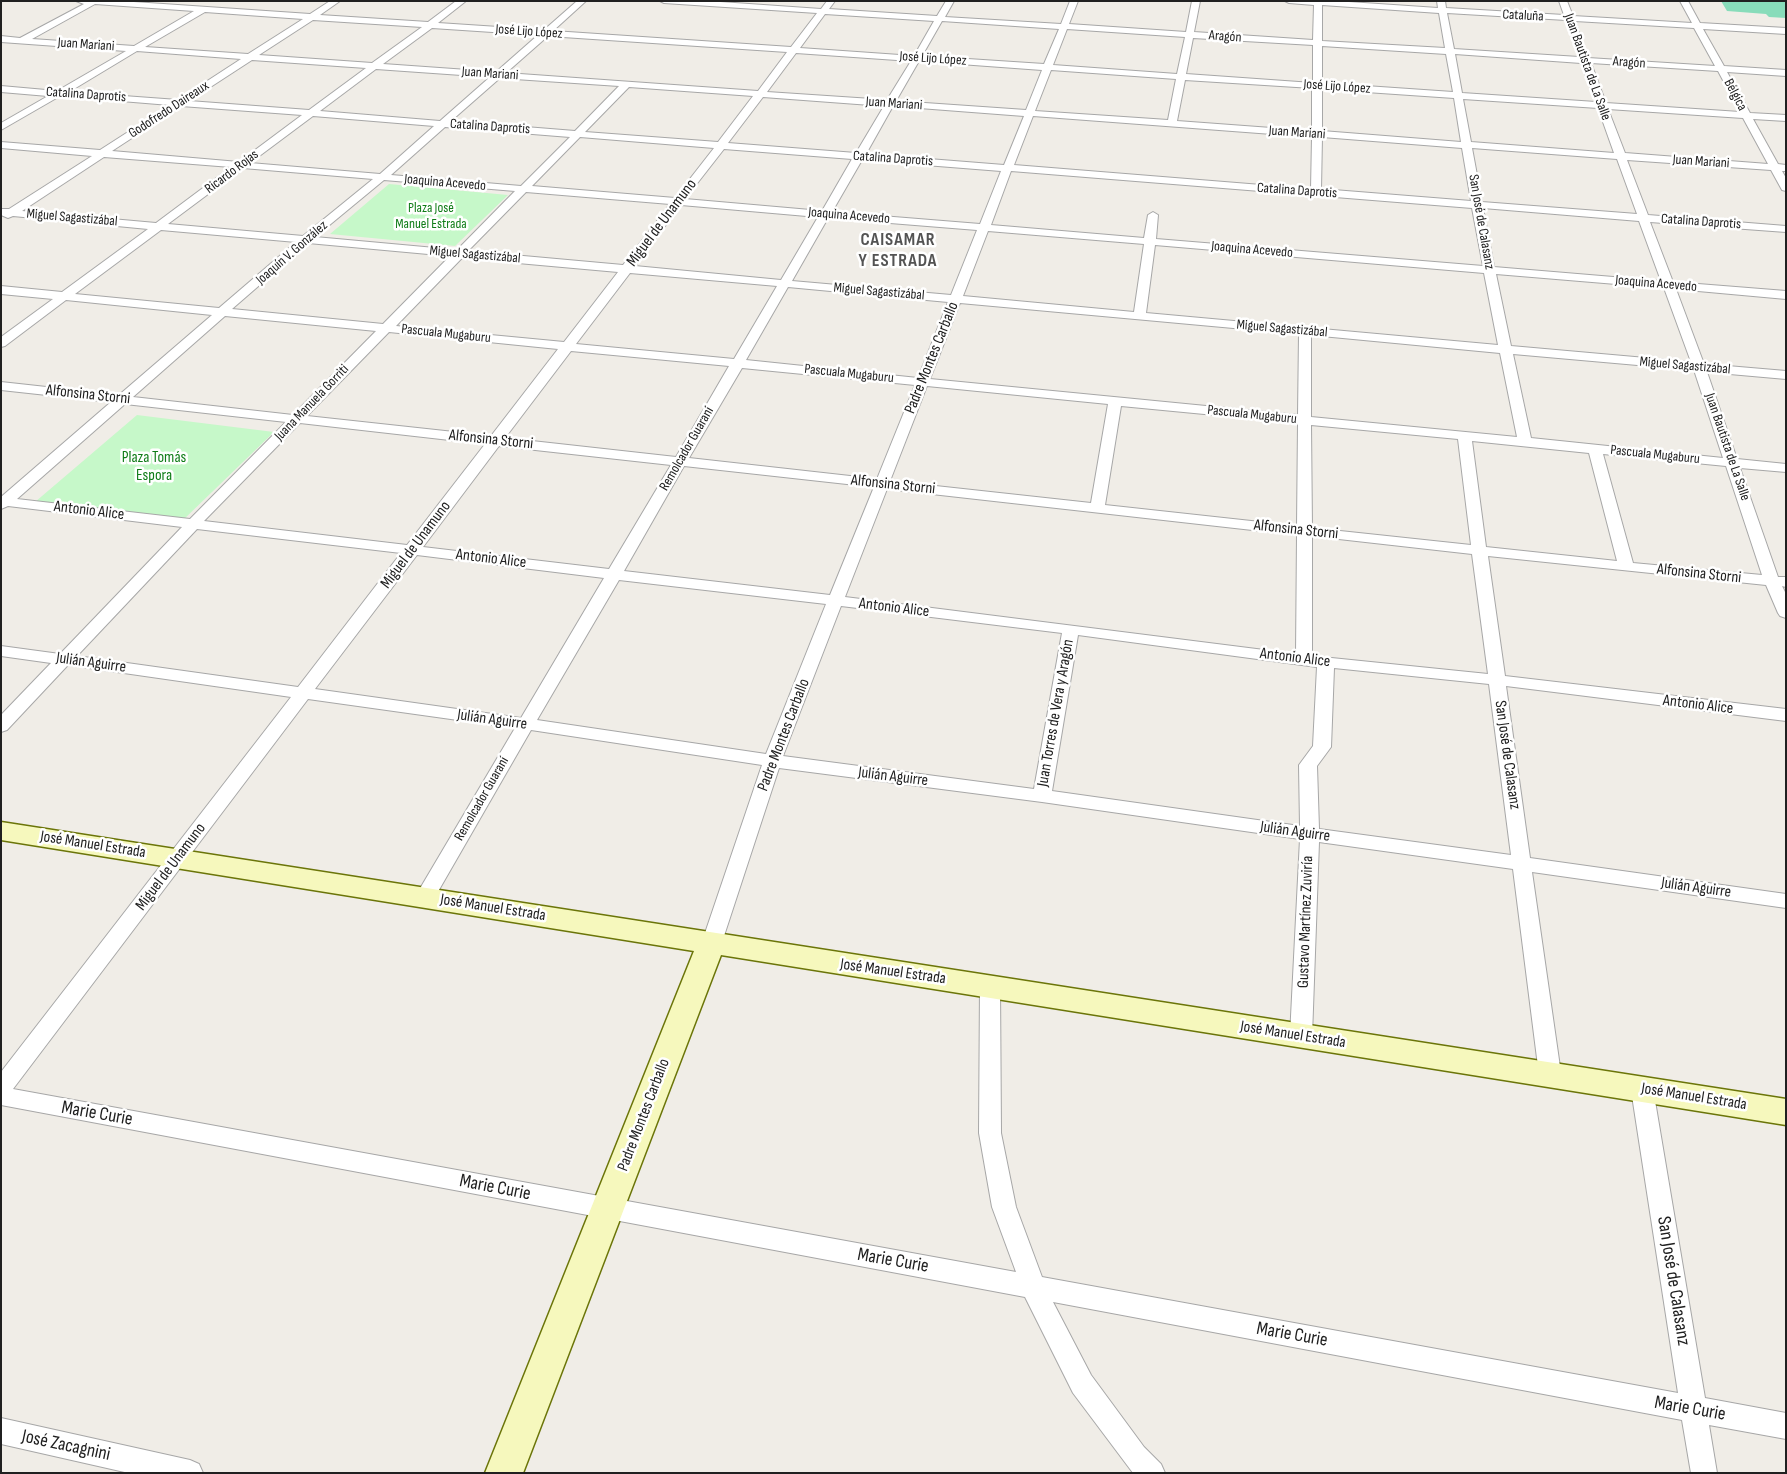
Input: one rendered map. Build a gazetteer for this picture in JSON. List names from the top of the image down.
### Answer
{
  "streets": {
    "main road": ["Padre Montes Carballo", "José Manuel Estrada"],
    "street": [
      "Cataluña",
      "José Lijo López",
      "Aragón",
      "Juan Mariani",
      "Juan Bautista de La Salle",
      "Catalina Daprotis",
      "Bélgica",
      "Godofredo Daireaux",
      "Ricardo Rojas",
      "Joaquina Acevedo",
      "Miguel Sagastizábal",
      "San José de Calasanz",
      "Miguel de Unamuno",
      "Joaquín V. González",
      "Pascuala Mugaburu",
      "Alfonsina Storni",
      "Juana Manuela Gorriti",
      "Remolcador Guaraní",
      "Antonio Alice",
      "Julián Aguirre",
      "Juan Torres de Vera y Aragón",
      "Gustavo Martínez Zuviría",
      "Marie Curie",
      "José Zacagnini"
    ]
  },
  "crossings": [
    ["Cataluña", "Juan Bautista de La Salle"],
    ["Cataluña", "Bélgica"],
    ["Cataluña", "San José de Calasanz"],
    ["José Lijo López", "Juan Bautista de La Salle"],
    ["José Lijo López", "Bélgica"],
    ["José Lijo López", "Godofredo Daireaux"],
    ["José Lijo López", "Ricardo Rojas"],
    ["José Lijo López", "San José de Calasanz"],
    ["José Lijo López", "Miguel de Unamuno"],
    ["José Lijo López", "Joaquín V. González"],
    ["José Lijo López", "Padre Montes Carballo"],
    ["José Lijo López", "Remolcador Guaraní"],
    ["Aragón", "Juan Bautista de La Salle"],
    ["Aragón", "Bélgica"],
    ["Aragón", "San José de Calasanz"],
    ["Aragón", "Miguel de Unamuno"],
    ["Aragón", "Padre Montes Carballo"],
    ["Aragón", "Remolcador Guaraní"],
    ["Juan Mariani", "Juan Bautista de La Salle"],
    ["Juan Mariani", "Bélgica"],
    ["Juan Mariani", "Godofredo Daireaux"],
    ["Juan Mariani", "Ricardo Rojas"],
    ["Juan Mariani", "San José de Calasanz"],
    ["Juan Mariani", "Miguel de Unamuno"],
    ["Juan Mariani", "Joaquín V. González"],
    ["Juan Mariani", "Padre Montes Carballo"],
    ["Juan Mariani", "Juana Manuela Gorriti"],
    ["Juan Mariani", "Remolcador Guaraní"],
    ["Juan Bautista de La Salle", "Catalina Daprotis"],
    ["Juan Bautista de La Salle", "Joaquina Acevedo"],
    ["Juan Bautista de La Salle", "Miguel Sagastizábal"],
    ["Juan Bautista de La Salle", "Pascuala Mugaburu"],
    ["Juan Bautista de La Salle", "Alfonsina Storni"],
    ["Catalina Daprotis", "Godofredo Daireaux"],
    ["Catalina Daprotis", "Ricardo Rojas"],
    ["Catalina Daprotis", "San José de Calasanz"],
    ["Catalina Daprotis", "Miguel de Unamuno"],
    ["Catalina Daprotis", "Joaquín V. González"],
    ["Catalina Daprotis", "Padre Montes Carballo"],
    ["Catalina Daprotis", "Juana Manuela Gorriti"],
    ["Catalina Daprotis", "Remolcador Guaraní"],
    ["Godofredo Daireaux", "Joaquina Acevedo"],
    ["Godofredo Daireaux", "Miguel Sagastizábal"],
    ["Ricardo Rojas", "Joaquina Acevedo"],
    ["Ricardo Rojas", "Miguel Sagastizábal"],
    ["Ricardo Rojas", "Pascuala Mugaburu"],
    ["Joaquina Acevedo", "San José de Calasanz"],
    ["Joaquina Acevedo", "Miguel de Unamuno"],
    ["Joaquina Acevedo", "Joaquín V. González"],
    ["Joaquina Acevedo", "Padre Montes Carballo"],
    ["Joaquina Acevedo", "Juana Manuela Gorriti"],
    ["Joaquina Acevedo", "Remolcador Guaraní"],
    ["Miguel Sagastizábal", "San José de Calasanz"],
    ["Miguel Sagastizábal", "Miguel de Unamuno"],
    ["Miguel Sagastizábal", "Joaquín V. González"],
    ["Miguel Sagastizábal", "Padre Montes Carballo"],
    ["Miguel Sagastizábal", "Juana Manuela Gorriti"],
    ["Miguel Sagastizábal", "Remolcador Guaraní"],
    ["San José de Calasanz", "Pascuala Mugaburu"],
    ["San José de Calasanz", "Alfonsina Storni"],
    ["San José de Calasanz", "Antonio Alice"],
    ["San José de Calasanz", "Julián Aguirre"],
    ["San José de Calasanz", "José Manuel Estrada"],
    ["San José de Calasanz", "Marie Curie"],
    ["Miguel de Unamuno", "Pascuala Mugaburu"],
    ["Miguel de Unamuno", "Alfonsina Storni"],
    ["Miguel de Unamuno", "Antonio Alice"],
    ["Miguel de Unamuno", "Julián Aguirre"],
    ["Miguel de Unamuno", "José Manuel Estrada"],
    ["Joaquín V. González", "Pascuala Mugaburu"],
    ["Joaquín V. González", "Alfonsina Storni"],
    ["Joaquín V. González", "Antonio Alice"],
    ["Pascuala Mugaburu", "Padre Montes Carballo"],
    ["Pascuala Mugaburu", "Juana Manuela Gorriti"],
    ["Pascuala Mugaburu", "Remolcador Guaraní"],
    ["Padre Montes Carballo", "Alfonsina Storni"],
    ["Padre Montes Carballo", "Antonio Alice"],
    ["Padre Montes Carballo", "Julián Aguirre"],
    ["Padre Montes Carballo", "José Manuel Estrada"],
    ["Padre Montes Carballo", "Marie Curie"],
    ["Alfonsina Storni", "Juana Manuela Gorriti"],
    ["Alfonsina Storni", "Remolcador Guaraní"],
    ["Juana Manuela Gorriti", "Antonio Alice"],
    ["Juana Manuela Gorriti", "Julián Aguirre"],
    ["Remolcador Guaraní", "Antonio Alice"],
    ["Remolcador Guaraní", "Julián Aguirre"],
    ["Remolcador Guaraní", "José Manuel Estrada"],
    ["Antonio Alice", "Juan Torres de Vera y Aragón"],
    ["Antonio Alice", "Gustavo Martínez Zuviría"],
    ["Julián Aguirre", "Juan Torres de Vera y Aragón"],
    ["Julián Aguirre", "Gustavo Martínez Zuviría"],
    ["José Manuel Estrada", "Gustavo Martínez Zuviría"]
  ],
  "districts": ["CAISAMAR Y ESTRADA"],
  "parks": ["Plaza José Manuel Estrada", "Plaza Tomás Espora"]
}
